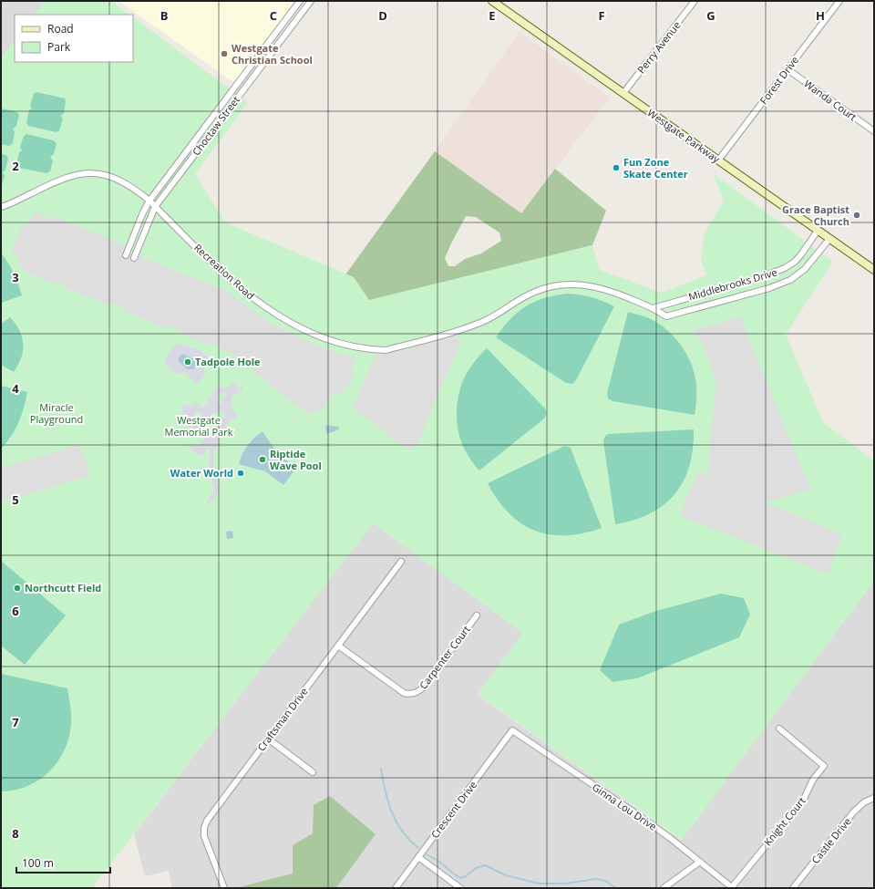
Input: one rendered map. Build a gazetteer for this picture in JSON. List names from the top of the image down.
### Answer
{
  "streets": {
    "main road": ["Westgate Parkway"],
    "street": [
      "Perry Avenue",
      "Forest Drive",
      "Wanda Court",
      "Choctaw Street",
      "Recreation Road",
      "Middlebrooks Drive",
      "Carpenter Court",
      "Craftsman Drive",
      "Ginna Lou Drive",
      "Crescent Drive",
      "Knight Court",
      "Castle Drive"
    ]
  },
  "crossings": [
    ["Perry Avenue", "Westgate Parkway"],
    ["Forest Drive", "Wanda Court"],
    ["Forest Drive", "Westgate Parkway"],
    ["Choctaw Street", "Recreation Road"],
    ["Westgate Parkway", "Middlebrooks Drive"],
    ["Recreation Road", "Middlebrooks Drive"],
    ["Carpenter Court", "Craftsman Drive"],
    ["Ginna Lou Drive", "Crescent Drive"],
    ["Ginna Lou Drive", "Knight Court"]
  ],
  "parks": ["Miracle Playground", "Westgate Memorial Park"],
  "places": [
    "Westgate Christian School",
    "Fun Zone Skate Center",
    "Grace Baptist Church",
    "Tadpole Hole",
    "Riptide Wave Pool",
    "Water World",
    "Northcutt Field"
  ],
  "legend": ["Road", "Park"],
  "scale_bar": "100 m",
  "grid": {
    "columns": [
      "B",
      "C",
      "D",
      "E",
      "F",
      "G",
      "H"
    ],
    "rows": [
      "2",
      "3",
      "4",
      "5",
      "6",
      "7",
      "8"
    ]
  }
}
